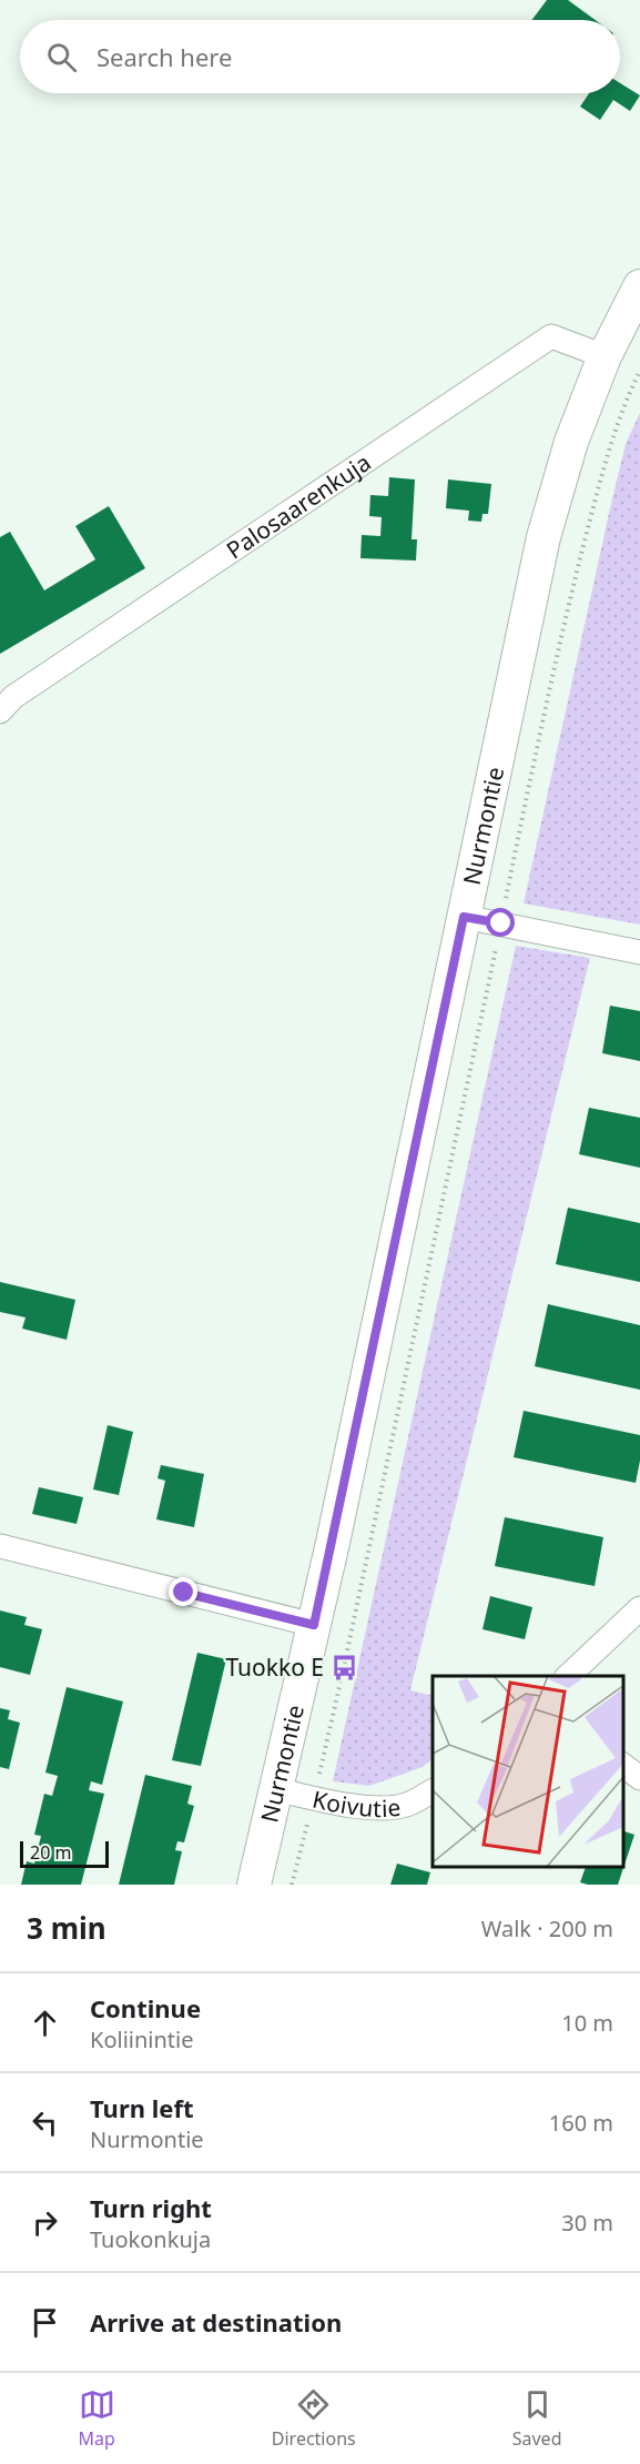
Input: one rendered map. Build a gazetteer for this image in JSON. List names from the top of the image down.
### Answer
{
  "streets": {
    "main road": ["Nurmontie"],
    "street": ["Palosaarenkuja", "Koivutie"]
  },
  "crossings": [
    ["Palosaarenkuja", "Nurmontie"],
    ["Nurmontie", "Koivutie"]
  ],
  "places": {
    "bus stop": ["Tuokko E"]
  },
  "scale_bar": "20 m",
  "page": {
    "search": "Search here",
    "scale": "20 m",
    "heading": ["3 min", "Walk · 200 m"],
    "list": [
      ["Continue", "Koliinintie", "10 m"],
      ["Turn left", "Nurmontie", "160 m"],
      ["Turn right", "Tuokonkuja", "30 m"],
      "Arrive at destination"
    ],
    "nav": ["Map", "Directions", "Saved"]
  }
}
